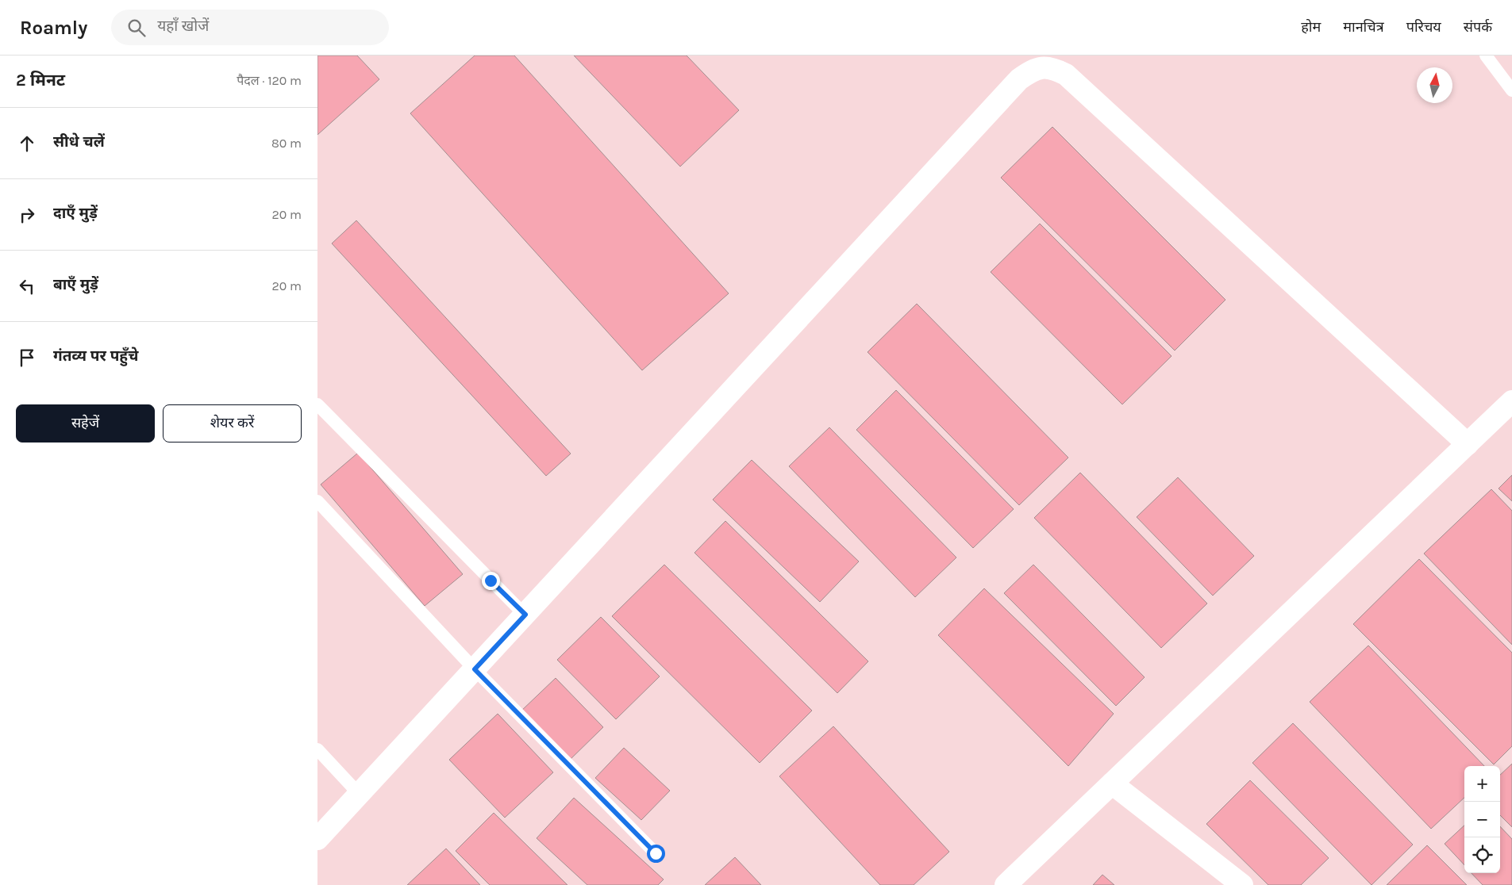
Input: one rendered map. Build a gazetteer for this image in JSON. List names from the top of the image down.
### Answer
{
  "north": "top",
  "page": {
    "header": "Roamly",
    "search": "यहाँ खोजें",
    "nav": [
      "होम",
      "मानचित्र",
      "परिचय",
      "संपर्क"
    ],
    "heading": ["2 मिनट", "पैदल · 120 m"],
    "list": [
      ["सीधे चलें", "80 m"],
      ["दाएँ मुड़ें", "20 m"],
      ["बाएँ मुड़ें", "20 m"],
      "गंतव्य पर पहुँचे"
    ],
    "buttons": ["सहेजें", "शेयर करें"],
    "map_buttons": ["+", "−"]
  }
}
